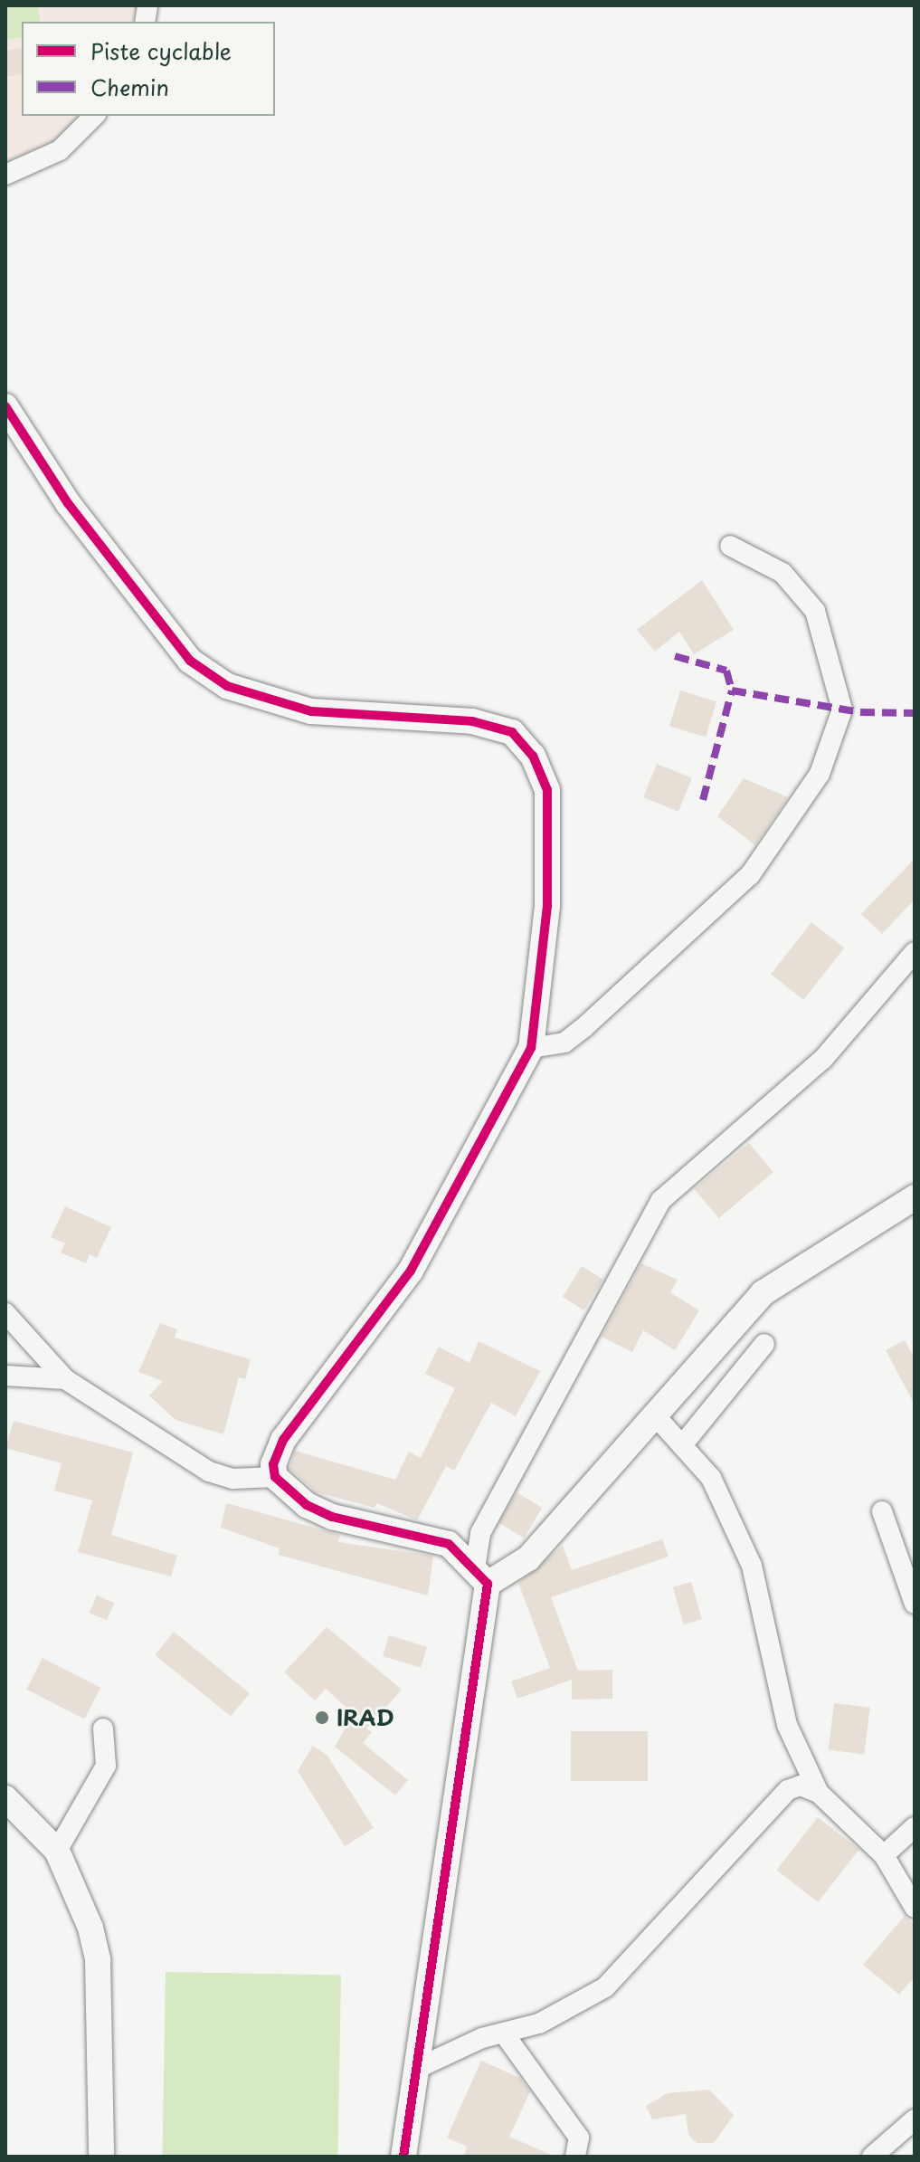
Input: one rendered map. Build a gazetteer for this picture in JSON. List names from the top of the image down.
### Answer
{
  "places": ["IRAD"],
  "legend": ["Piste cyclable", "Chemin"]
}
